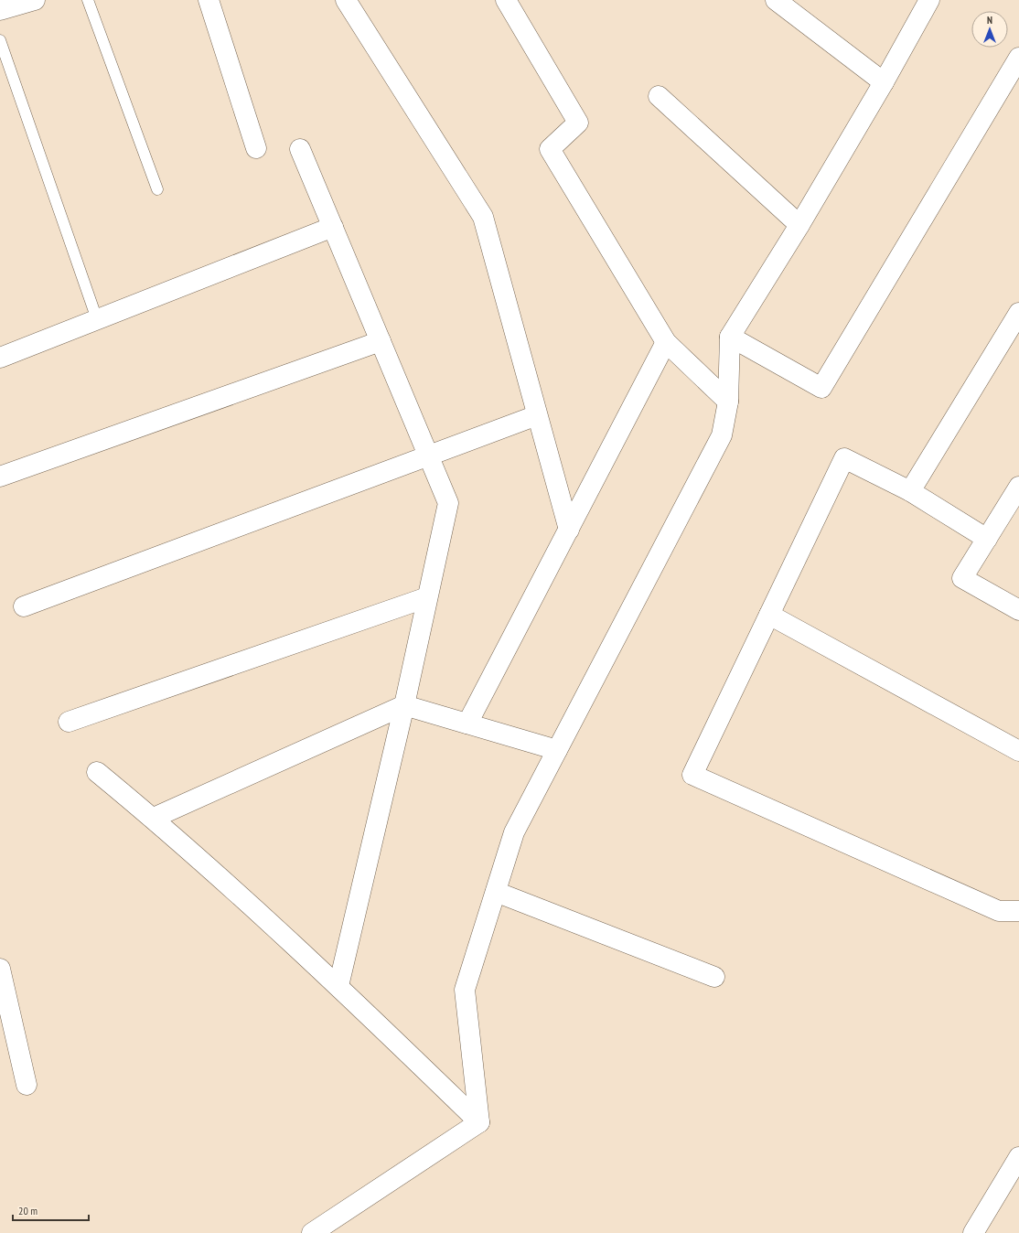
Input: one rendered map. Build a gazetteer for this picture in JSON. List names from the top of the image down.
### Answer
{
  "scale_bar": "20 m",
  "north": "top"
}
